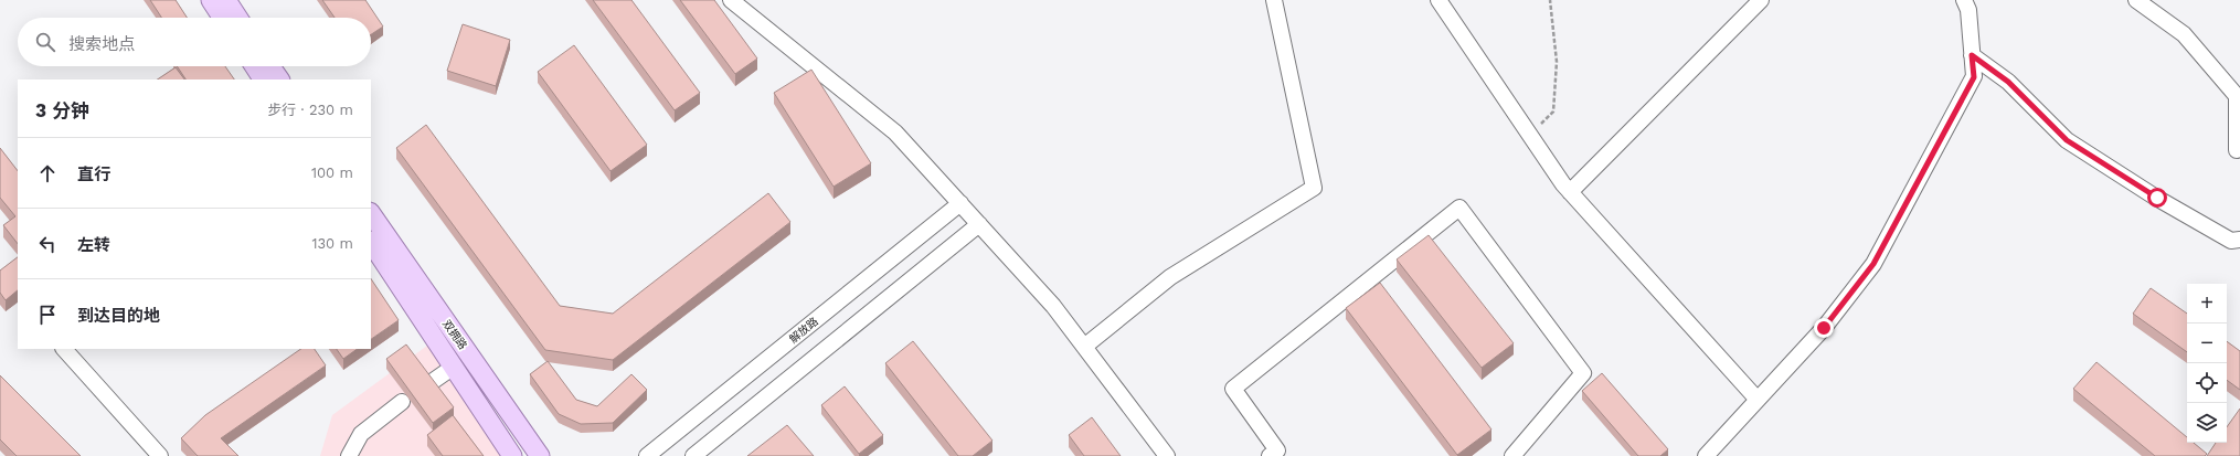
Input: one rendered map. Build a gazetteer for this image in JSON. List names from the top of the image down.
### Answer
{
  "streets": {
    "main road": ["双拥路"],
    "street": ["解放路"]
  },
  "page": {
    "search": "搜索地点",
    "heading": ["3 分钟", "步行 · 230 m"],
    "list": [
      ["直行", "100 m"],
      ["左转", "130 m"],
      "到达目的地"
    ],
    "map_buttons": ["+", "−"]
  }
}
